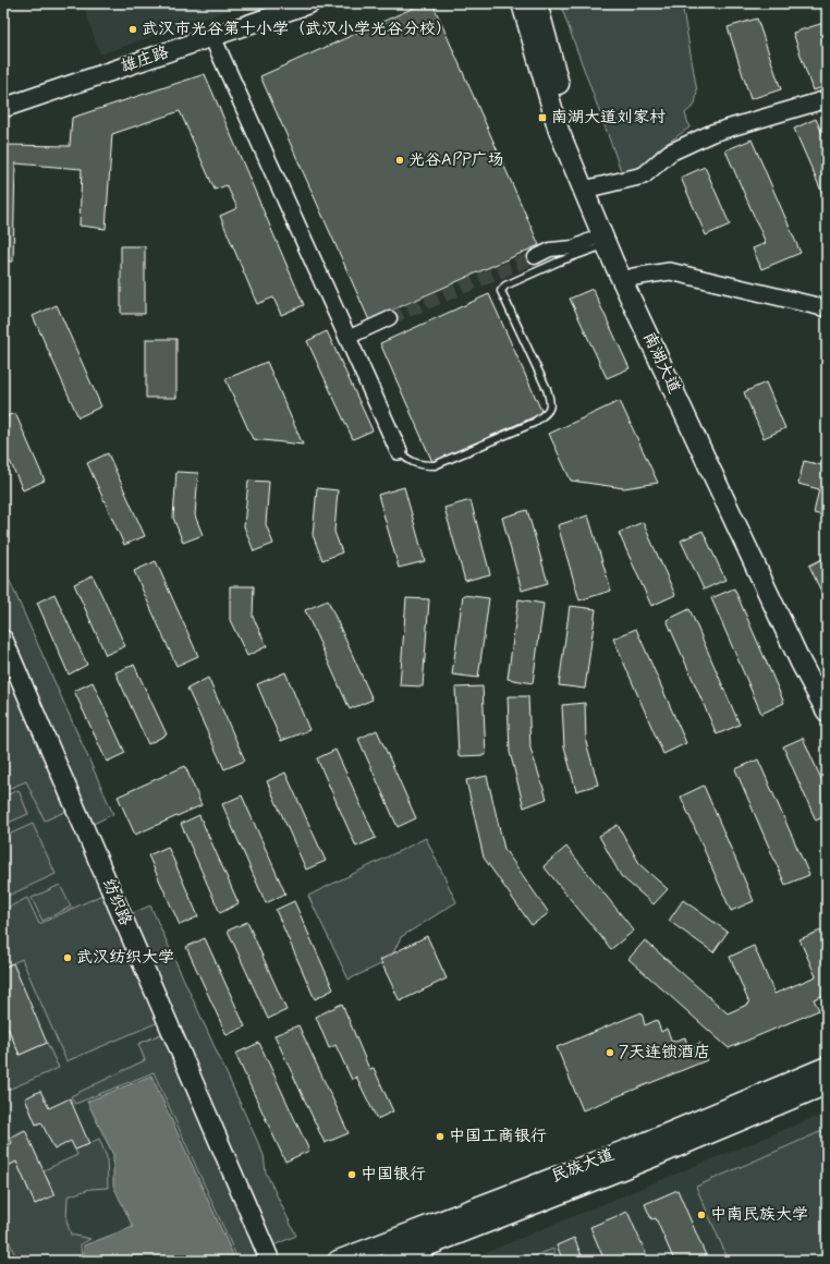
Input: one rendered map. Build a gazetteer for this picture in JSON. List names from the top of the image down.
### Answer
{
  "streets": {
    "main road": [
      "雄庄路",
      "南湖大道",
      "纺织路",
      "民族大道"
    ]
  },
  "places": {
    "other": [
      "武汉市光谷第十小学（武汉小学光谷分校）",
      "光谷APP广场",
      "武汉纺织大学",
      "7天连锁酒店",
      "中国工商银行",
      "中国银行",
      "中南民族大学"
    ],
    "transit": ["南湖大道刘家村"]
  }
}
